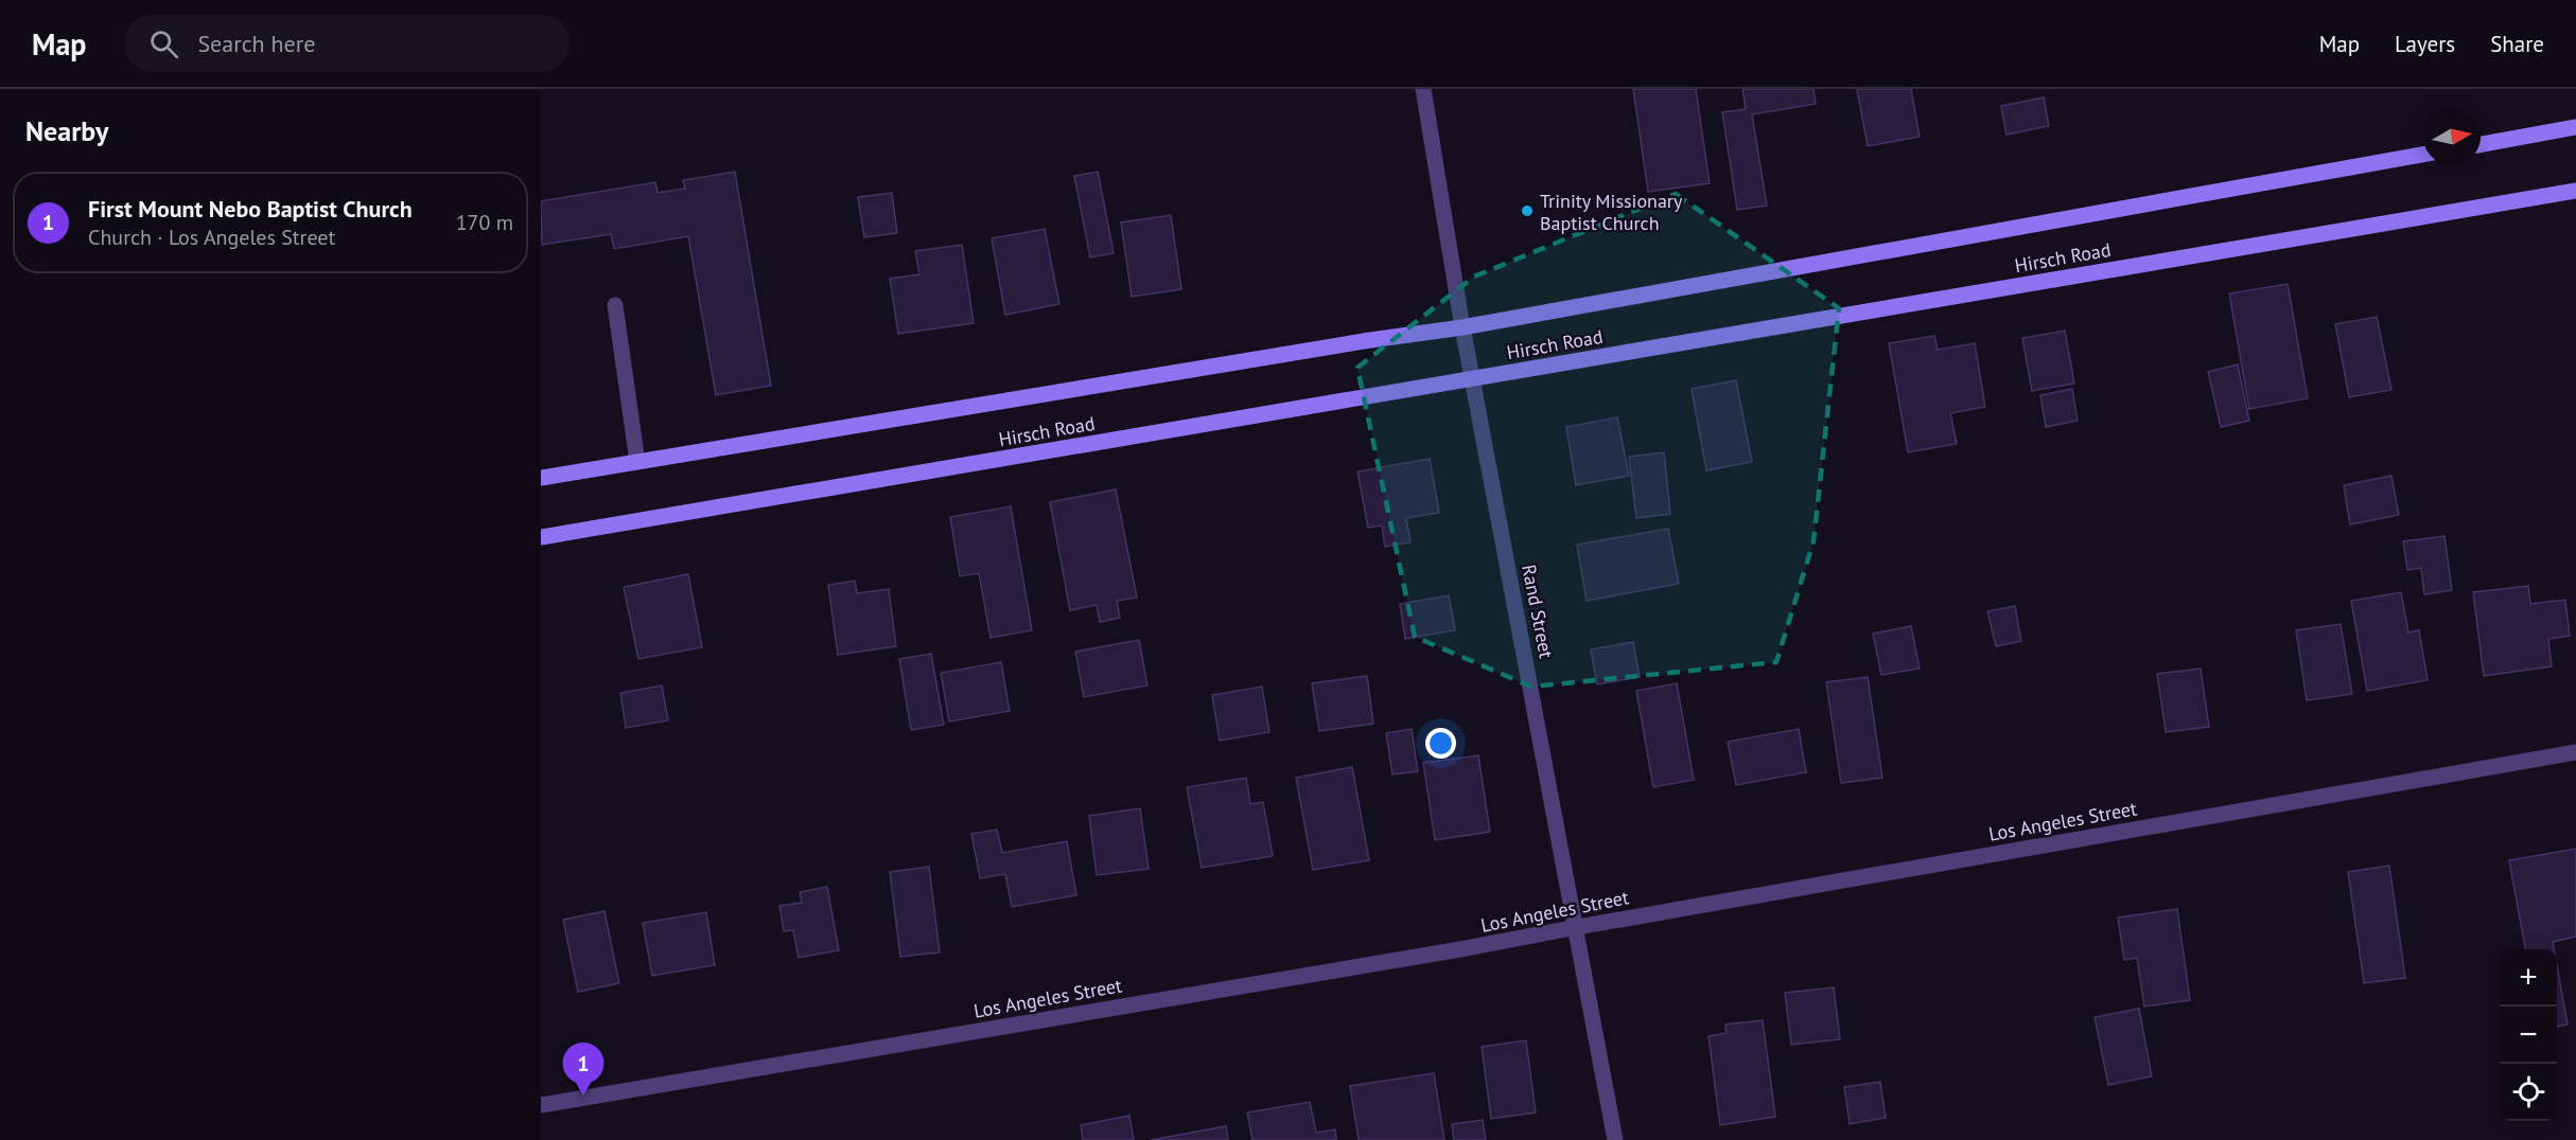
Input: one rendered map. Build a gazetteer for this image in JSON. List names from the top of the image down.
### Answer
{
  "streets": {
    "main road": ["Hirsch Road"],
    "street": ["Rand Street", "Los Angeles Street"]
  },
  "crossings": [
    ["Hirsch Road", "Rand Street"],
    ["Rand Street", "Los Angeles Street"]
  ],
  "places": ["Trinity Missionary Baptist Church"],
  "north": "right",
  "page": {
    "header": "Map",
    "search": "Search here",
    "nav": ["Map", "Layers", "Share"],
    "heading": "Nearby",
    "list": [
      {
        "mark": "1",
        "name": "First Mount Nebo Baptist Church",
        "note": "Church · Los Angeles Street",
        "value": "170 m"
      }
    ],
    "map_buttons": ["+", "−"],
    "pins": "1"
  }
}
